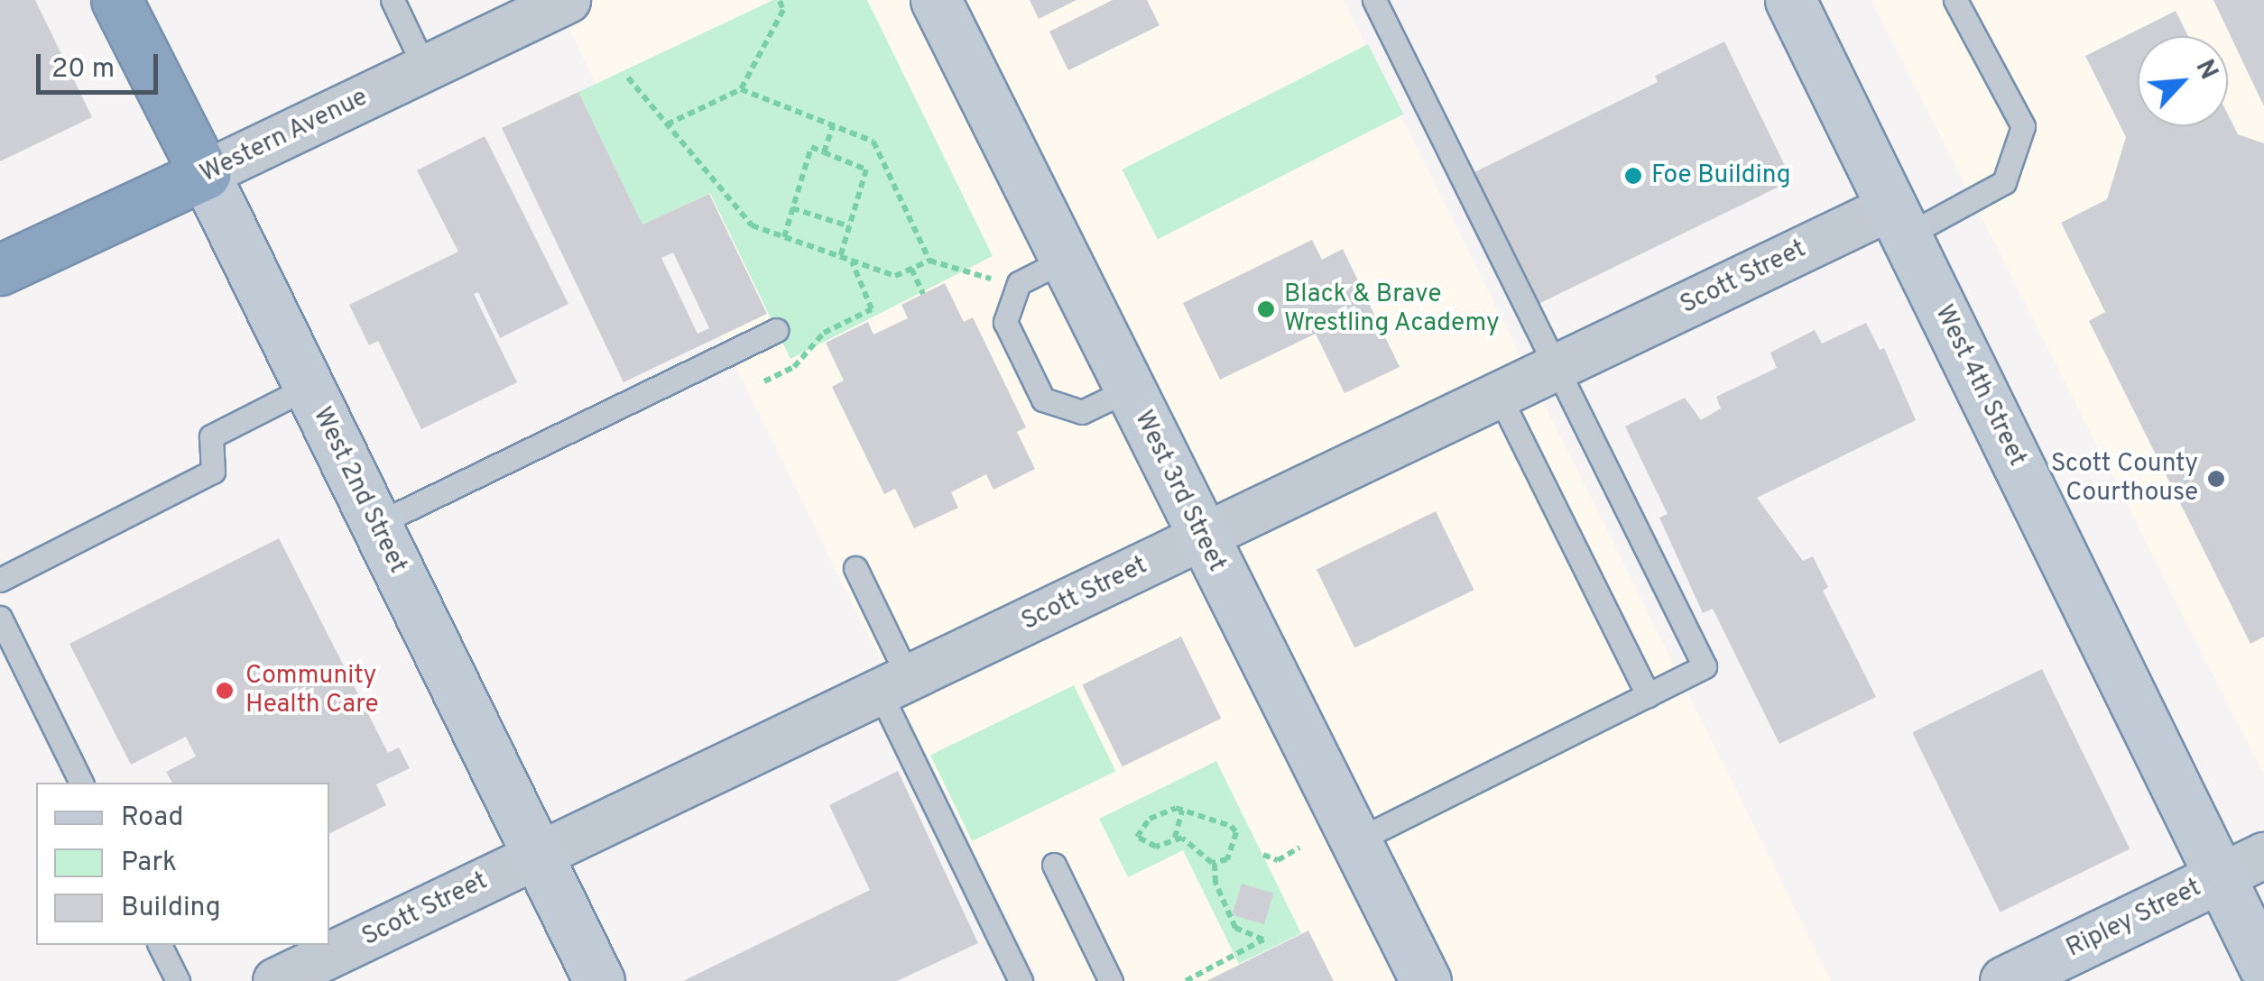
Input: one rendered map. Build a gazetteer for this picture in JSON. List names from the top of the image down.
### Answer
{
  "streets": {
    "highway": ["Western Avenue", "West 2nd Street"],
    "main road": ["West 4th Street", "West 3rd Street", "Ripley Street"],
    "street": ["Scott Street"]
  },
  "crossings": [
    ["Western Avenue", "West 2nd Street"],
    ["Scott Street", "West 4th Street"],
    ["Scott Street", "West 2nd Street"],
    ["Scott Street", "West 3rd Street"],
    ["West 4th Street", "Ripley Street"]
  ],
  "places": [
    "Foe Building",
    "Black & Brave Wrestling Academy",
    "Scott County Courthouse",
    "Community Health Care"
  ],
  "legend": ["Road", "Park", "Building"],
  "scale_bar": "20 m",
  "north": "top right"
}
